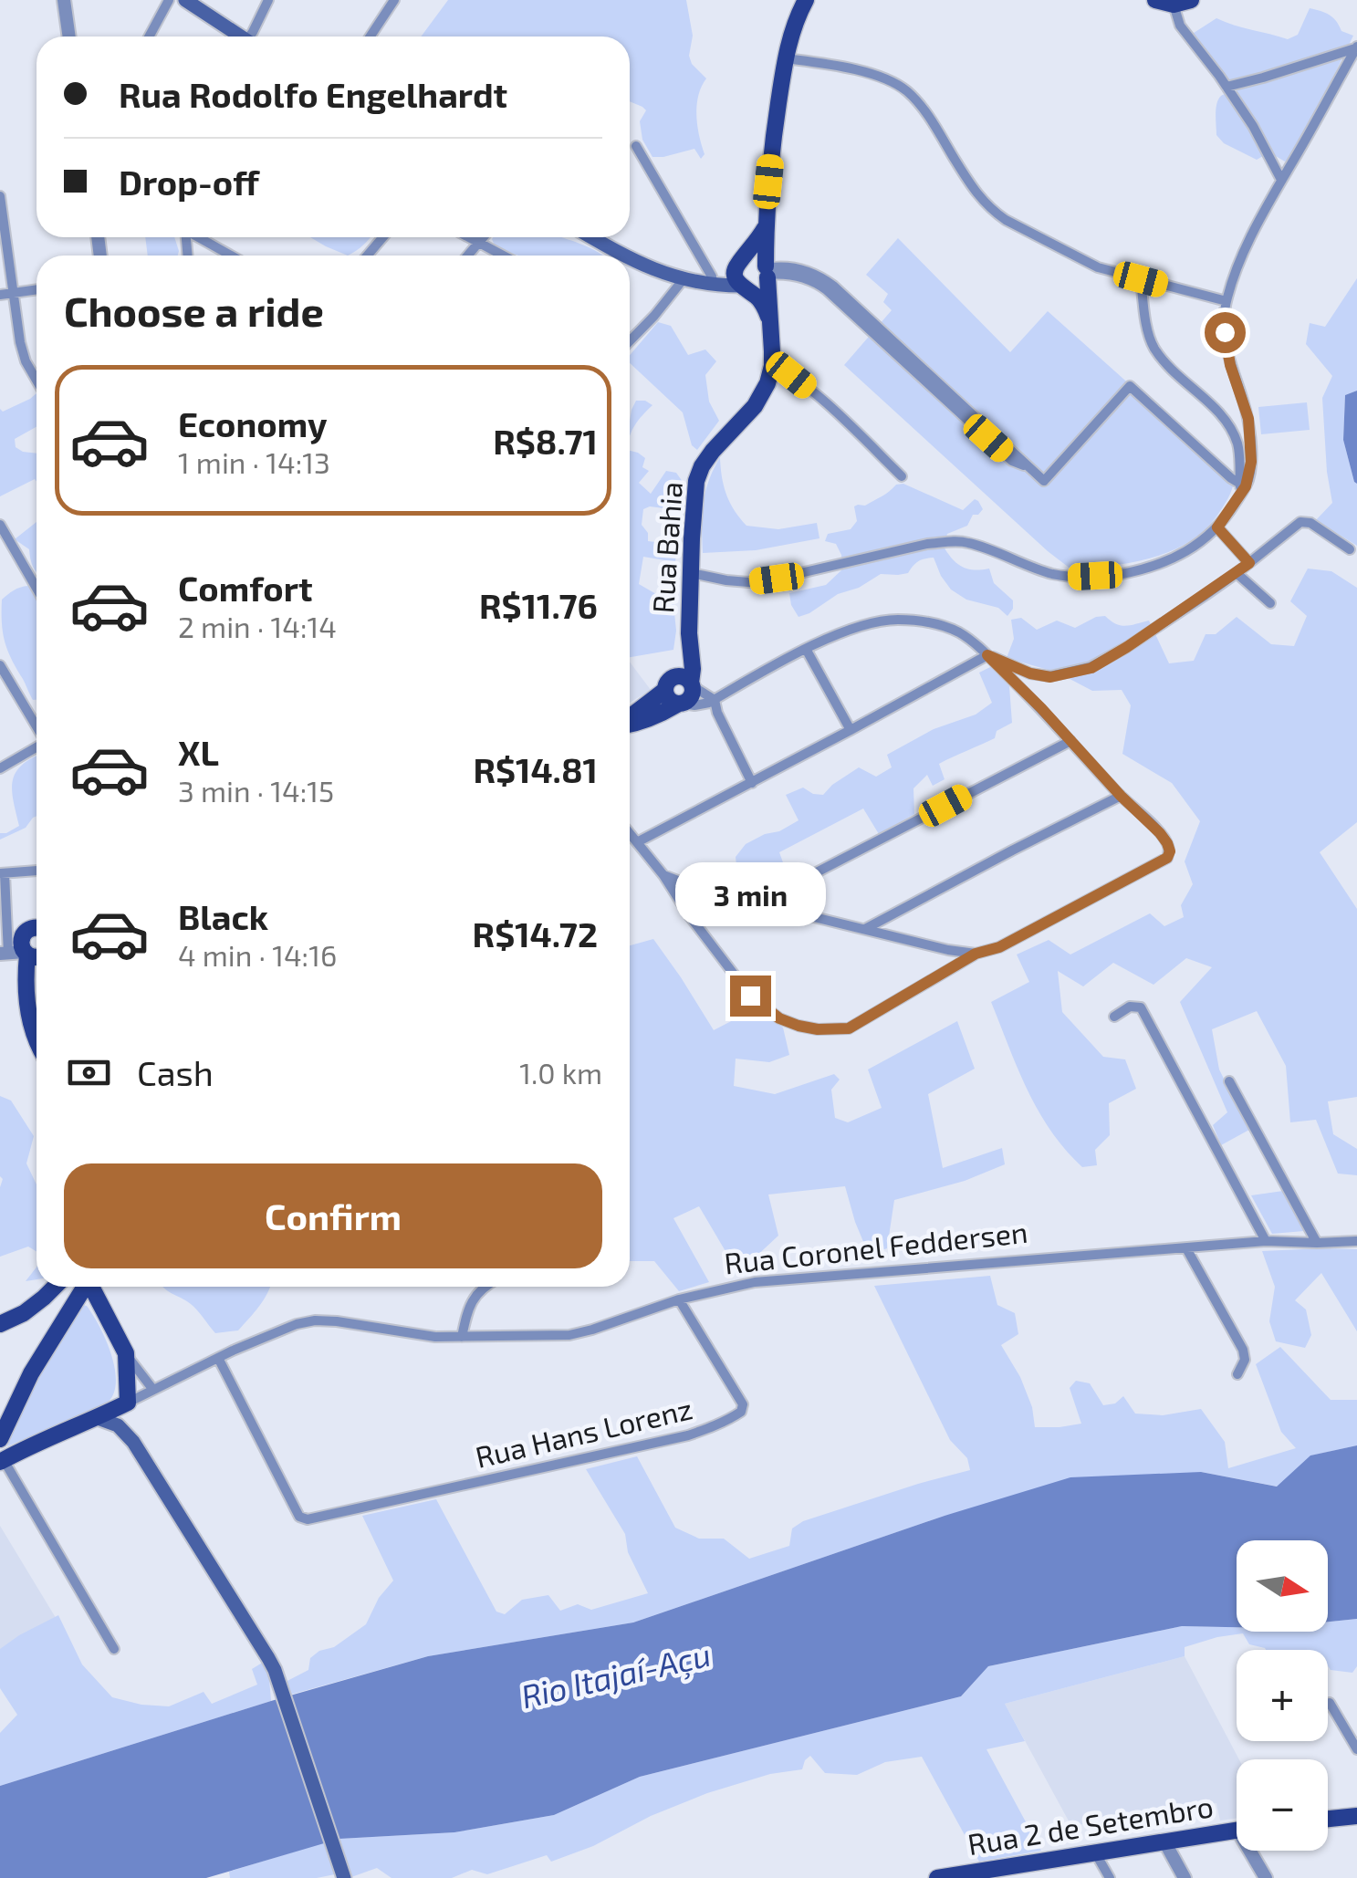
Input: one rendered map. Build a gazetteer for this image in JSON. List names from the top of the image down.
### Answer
{
  "streets": {
    "main road": ["Rua Bahia", "Rua Coronel Feddersen", "Rua 2 de Setembro"],
    "street": ["Rua Hans Lorenz"]
  },
  "crossings": [
    ["Rua Coronel Feddersen", "Rua Hans Lorenz"]
  ],
  "water": ["Rio Itajaí-Açu"],
  "north": "right",
  "page": {
    "banner": ["Rua Rodolfo Engelhardt", "Drop-off"],
    "heading": "Choose a ride",
    "list": [
      {
        "name": "Economy",
        "note": "1 min · 14:13",
        "value": "R$8.71"
      },
      {
        "name": "Comfort",
        "note": "2 min · 14:14",
        "value": "R$11.76"
      },
      {
        "name": "XL",
        "note": "3 min · 14:15",
        "value": "R$14.81"
      },
      {
        "name": "Black",
        "note": "4 min · 14:16",
        "value": "R$14.72"
      }
    ],
    "bubble": "3 min",
    "pay": ["Cash", "1.0 km"],
    "buttons": "Confirm",
    "map_buttons": ["+", "−"]
  }
}
